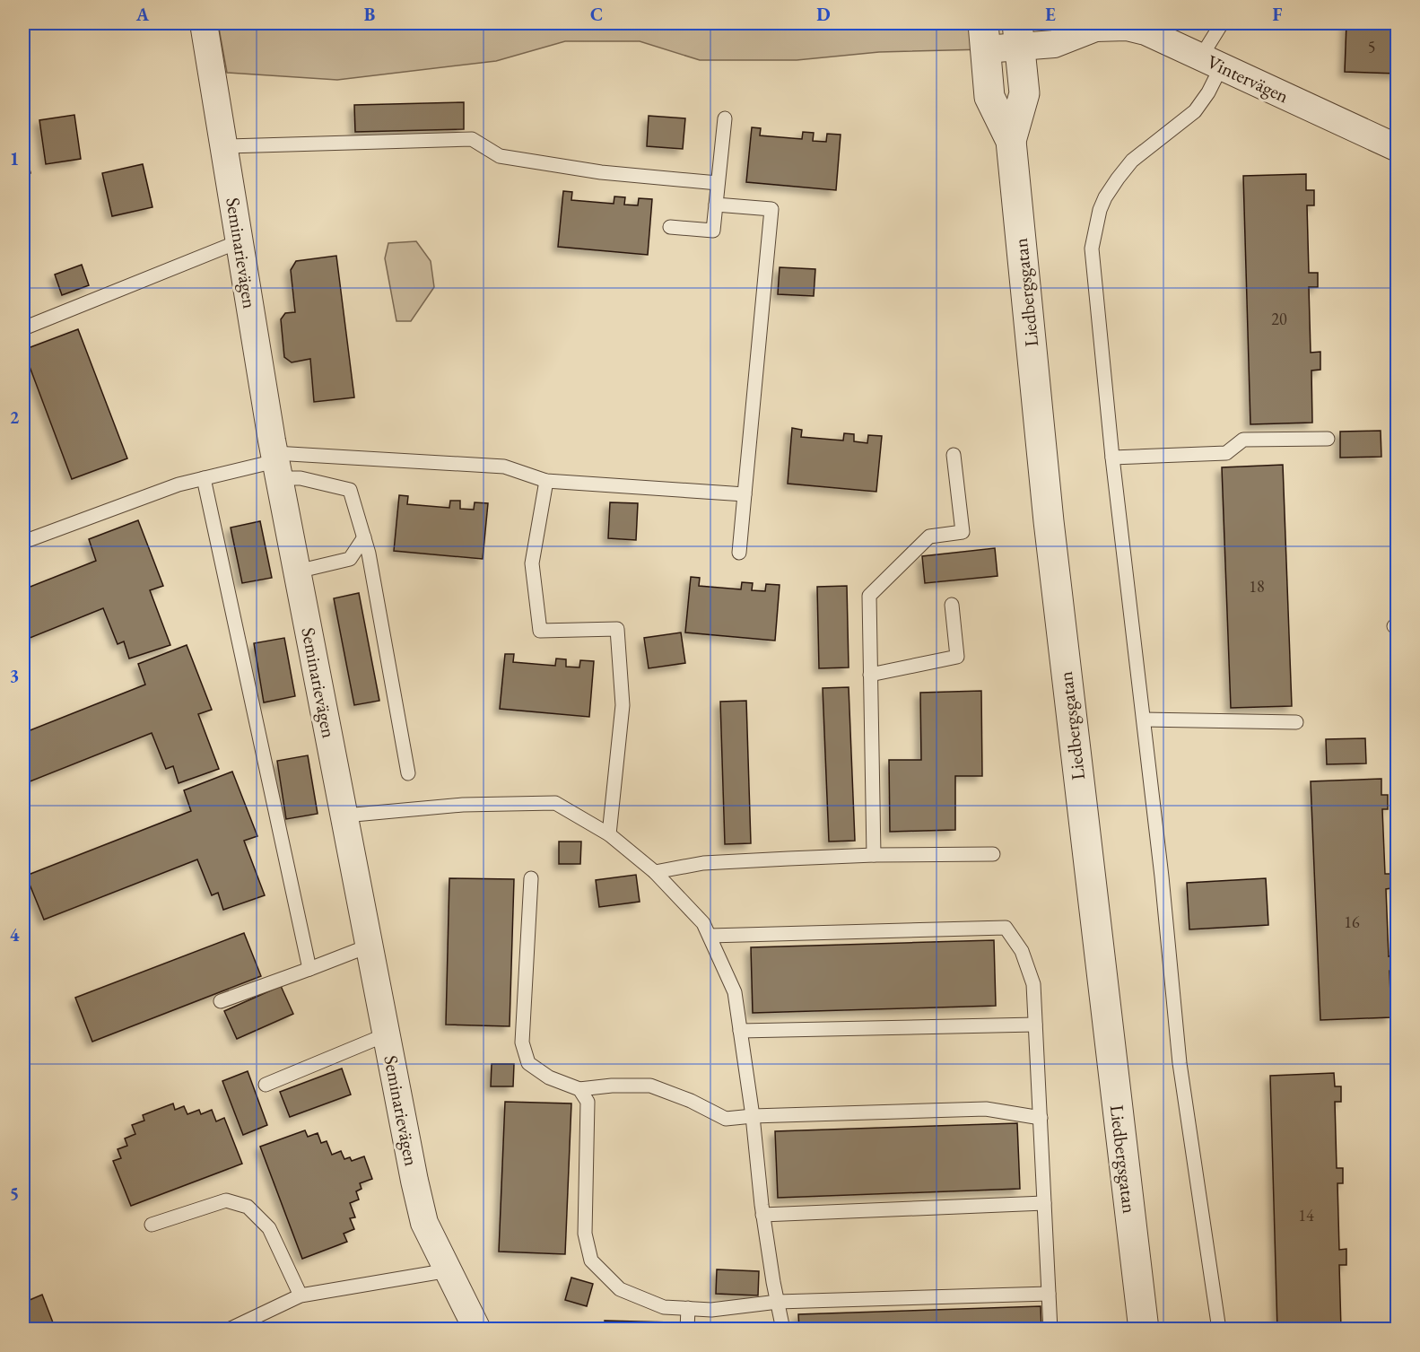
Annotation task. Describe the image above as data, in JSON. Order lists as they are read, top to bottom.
{
  "streets": {
    "street": ["Vintervägen", "Seminarievägen", "Liedbergsgatan"]
  },
  "crossings": [
    ["Vintervägen", "Liedbergsgatan"]
  ],
  "house_numbers": [
    "5",
    "20",
    "18",
    "16",
    "14"
  ],
  "grid": {
    "columns": [
      "A",
      "B",
      "C",
      "D",
      "E",
      "F"
    ],
    "rows": [
      "1",
      "2",
      "3",
      "4",
      "5"
    ]
  }
}
